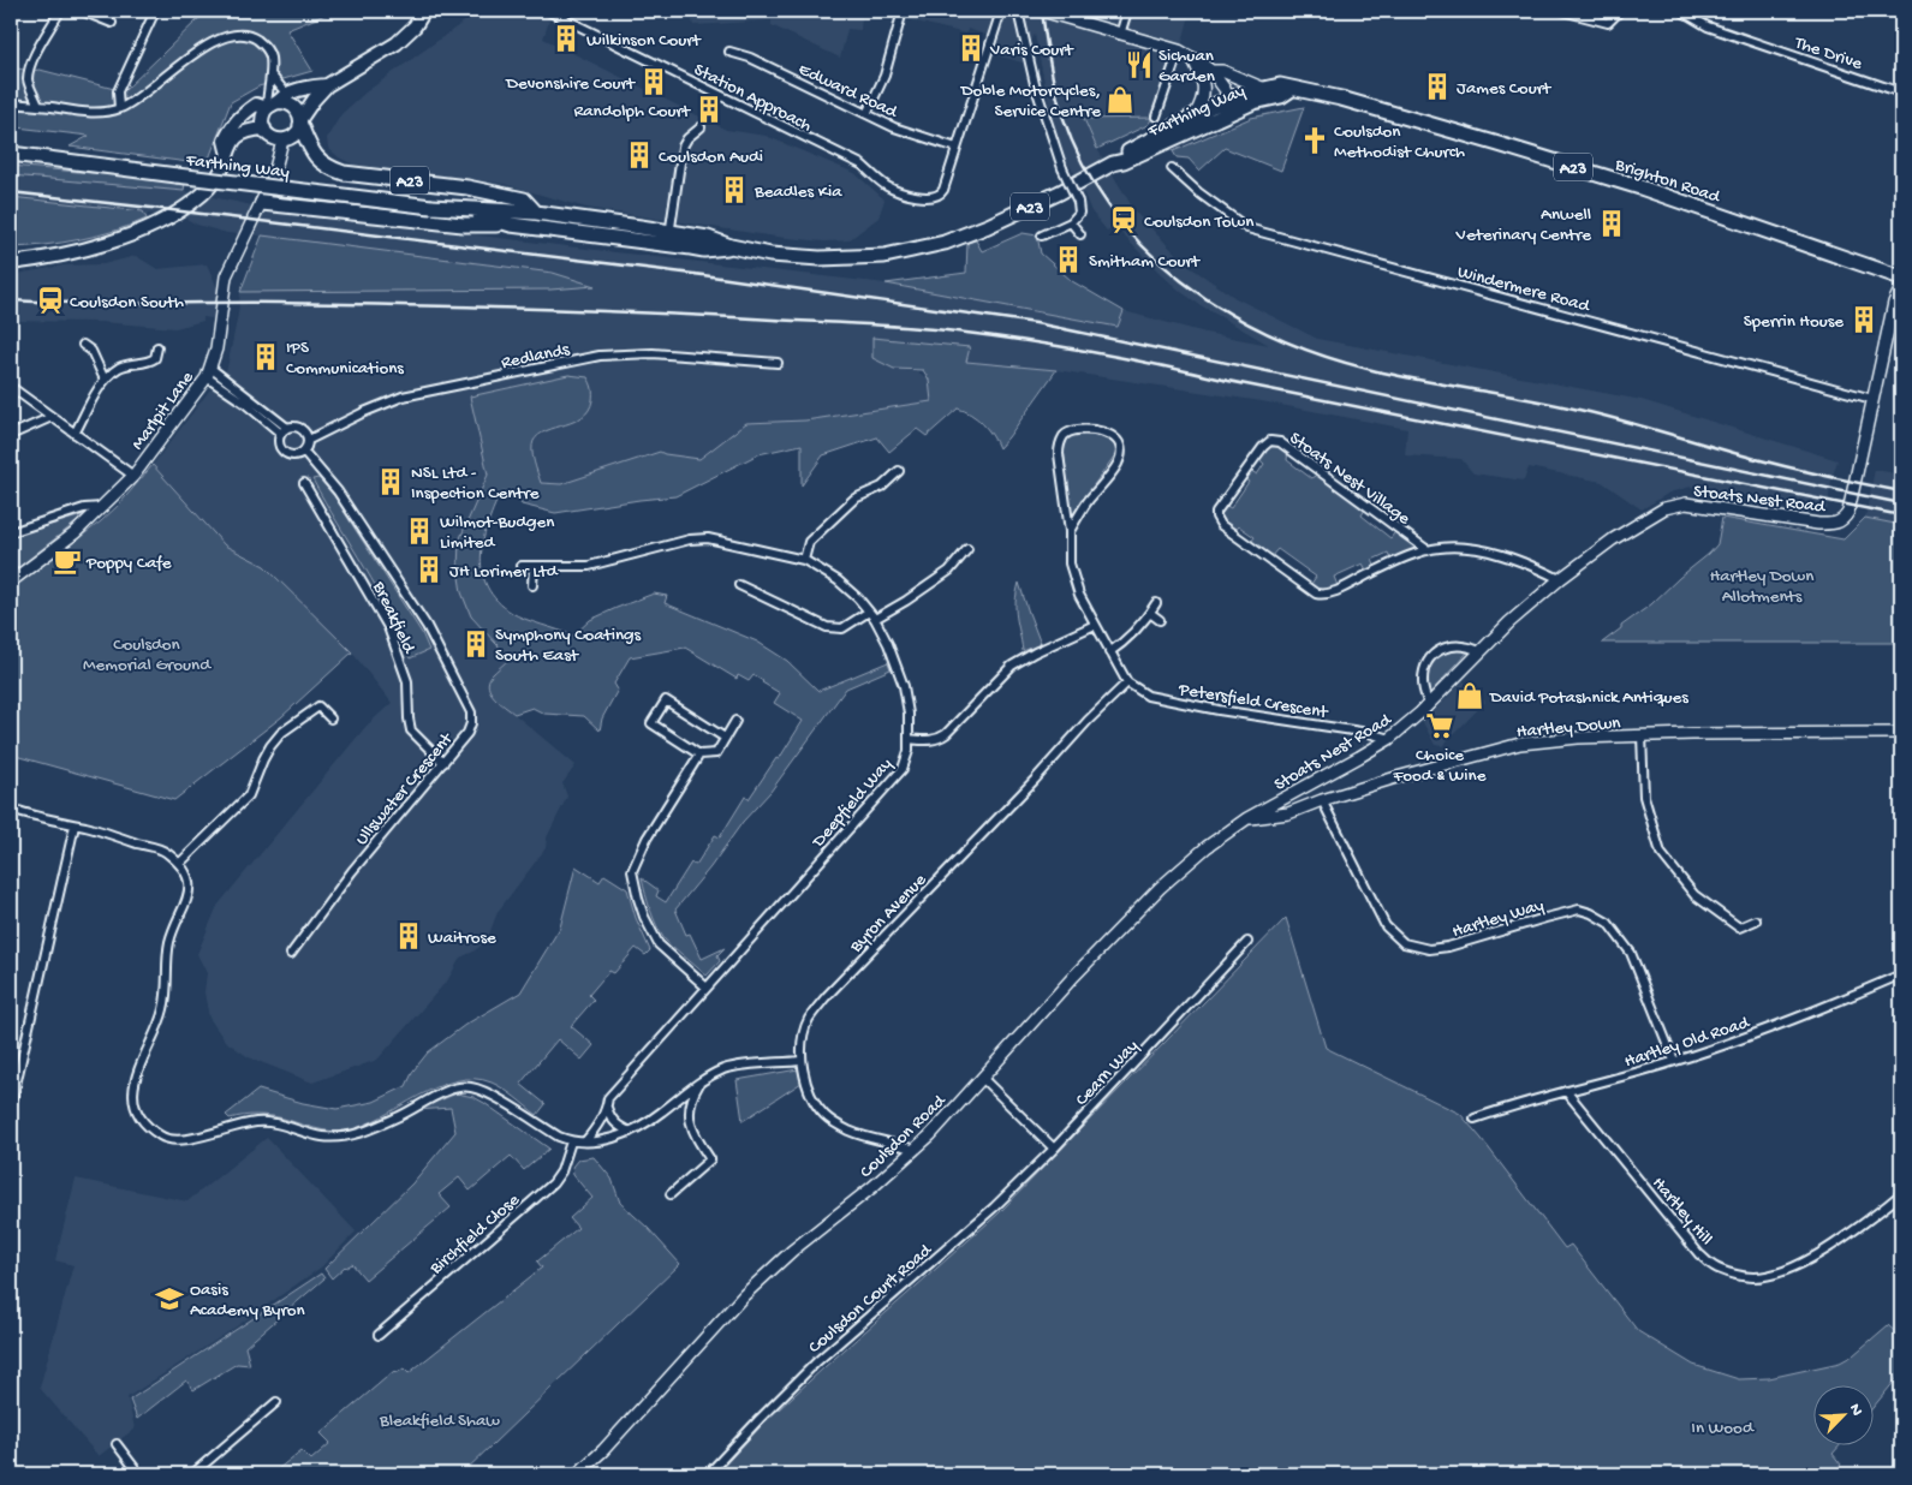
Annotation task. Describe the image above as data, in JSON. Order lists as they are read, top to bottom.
{
  "streets": {
    "highway": ["Farthing Way", "A23", "Brighton Road"],
    "main road": [
      "Marlpit Lane",
      "Stoats Nest Road",
      "Hartley Down",
      "Coulsdon Road"
    ],
    "street": [
      "The Drive",
      "Edward Road",
      "Station Approach",
      "Windermere Road",
      "Redlands",
      "Stoats Nest Village",
      "Breakfield",
      "Petersfield Crescent",
      "Ullswater Crescent",
      "Deepfield Way",
      "Byron Avenue",
      "Hartley Way",
      "Hartley Old Road",
      "Cearn Way",
      "Hartley Hill",
      "Birchfield Close",
      "Coulsdon Court Road"
    ]
  },
  "crossings": [
    ["Edward Road", "Station Approach"],
    ["Farthing Way", "A23"],
    ["Farthing Way", "Brighton Road"],
    ["A23", "Brighton Road"],
    ["A23", "Marlpit Lane"],
    ["Windermere Road", "Stoats Nest Road"],
    ["Redlands", "Ullswater Crescent"],
    ["Stoats Nest Village", "Stoats Nest Road"],
    ["Stoats Nest Road", "Petersfield Crescent"],
    ["Stoats Nest Road", "Hartley Down"],
    ["Stoats Nest Road", "Coulsdon Road"],
    ["Breakfield", "Ullswater Crescent"],
    ["Petersfield Crescent", "Byron Avenue"],
    ["Hartley Down", "Hartley Way"],
    ["Hartley Down", "Coulsdon Road"],
    ["Byron Avenue", "Coulsdon Road"],
    ["Hartley Way", "Hartley Old Road"],
    ["Hartley Old Road", "Hartley Hill"],
    ["Cearn Way", "Coulsdon Court Road"]
  ],
  "parks": [
    "Hartley Down Allotments",
    "Coulsdon Memorial Ground",
    "Bleakfield Shaw",
    "In Wood"
  ],
  "places": {
    "building": [
      "Wilkinson Court",
      "Varis Court",
      "Devonshire Court",
      "James Court",
      "Randolph Court",
      "Coulsdon Audi",
      "Beadles Kia",
      "Anwell Veterinary Centre",
      "Smitham Court",
      "Sperrin House",
      "IPS Communications",
      "NSL Ltd - Inspection Centre",
      "Wilmot-Budgen Limited",
      "JH Lorimer Ltd",
      "Symphony Coatings South East",
      "Waitrose"
    ],
    "restaurant": ["Sichuan Garden"],
    "shop": ["Doble Motorcycles, Service Centre", "David Potashnick Antiques"],
    "church": ["Coulsdon Methodist Church"],
    "station": ["Coulsdon Town", "Coulsdon South"],
    "cafe": ["Poppy Cafe"],
    "supermarket": ["Choice Food & Wine"],
    "school or university": ["Oasis Academy Byron"]
  },
  "north": "top right"
}
